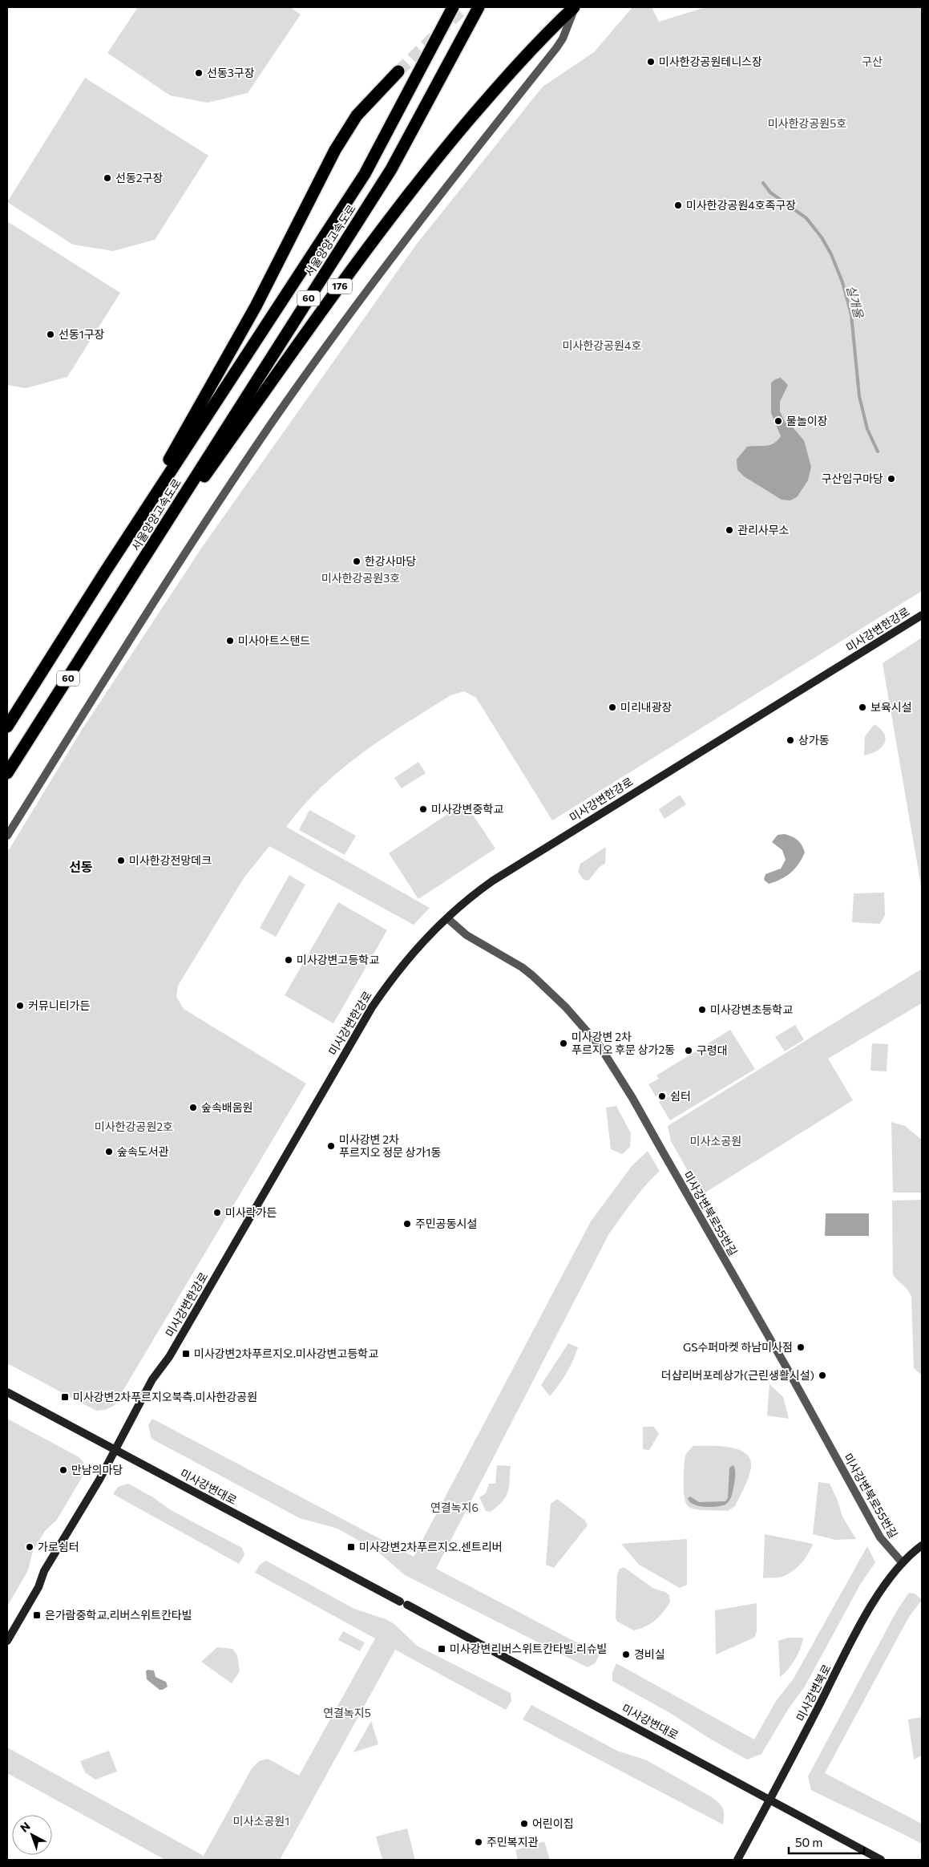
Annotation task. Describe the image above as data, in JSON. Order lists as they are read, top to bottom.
{
  "streets": {
    "highway": ["서울양양고속도로", "176", "60"],
    "street": [
      "미사강변한강로",
      "미사강변북로55번길",
      "미사강변대로",
      "미사강변북로"
    ]
  },
  "crossings": [
    ["서울양양고속도로", "176"],
    ["서울양양고속도로", "60"],
    ["176", "60"],
    ["미사강변한강로", "미사강변북로55번길"],
    ["미사강변한강로", "미사강변대로"],
    ["미사강변북로55번길", "미사강변북로"],
    ["미사강변대로", "미사강변북로"]
  ],
  "districts": ["선동"],
  "water": ["실개울"],
  "parks": [
    "구산",
    "미사한강공원5호",
    "미사한강공원4호",
    "미사한강공원3호",
    "미사한강공원2호",
    "미사소공원",
    "연결녹지6",
    "연결녹지5",
    "미사소공원1"
  ],
  "places": {
    "other": [
      "미사한강공원테니스장",
      "선동3구장",
      "선동2구장",
      "미사한강공원4호족구장",
      "선동1구장",
      "물놀이장",
      "구산입구마당",
      "관리사무소",
      "한강사마당",
      "미사아트스탠드",
      "미리내광장",
      "보육시설",
      "상가동",
      "미사강변중학교",
      "미사한강전망데크",
      "미사강변고등학교",
      "커뮤니티가든",
      "미사강변초등학교",
      "미사강변 2차 푸르지오 후문 상가2동",
      "구령대",
      "쉼터",
      "숲속배움원",
      "미사강변 2차 푸르지오 정문 상가1동",
      "숲속도서관",
      "미사락가든",
      "주민공동시설",
      "GS수퍼마켓 하남미사점",
      "더샵리버포레상가(근린생활시설)",
      "만남의마당",
      "가로쉼터",
      "경비실",
      "어린이집",
      "주민복지관"
    ],
    "transit": [
      "미사강변2차푸르지오.미사강변고등학교",
      "미사강변2차푸르지오북측.미사한강공원",
      "미사강변2차푸르지오.센트리버",
      "은가람중학교.리버스위트칸타빌",
      "미사강변리버스위트칸타빌.리슈빌"
    ]
  },
  "scale_bar": "50 m",
  "north": "top left"
}
